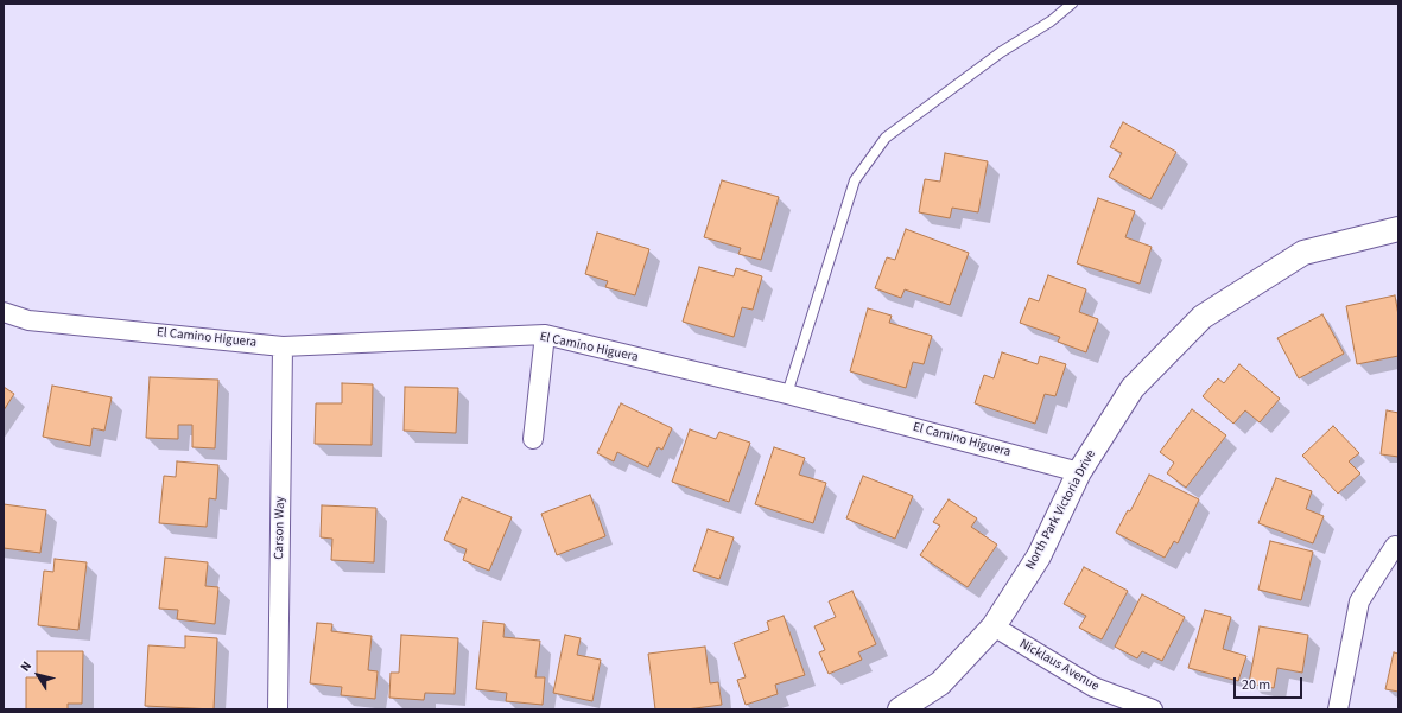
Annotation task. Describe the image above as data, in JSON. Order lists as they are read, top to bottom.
{
  "streets": {
    "street": [
      "El Camino Higuera",
      "North Park Victoria Drive",
      "Carson Way",
      "Nicklaus Avenue"
    ]
  },
  "crossings": [
    ["El Camino Higuera", "North Park Victoria Drive"],
    ["El Camino Higuera", "Carson Way"],
    ["North Park Victoria Drive", "Nicklaus Avenue"]
  ],
  "scale_bar": "20 m",
  "north": "top left"
}
